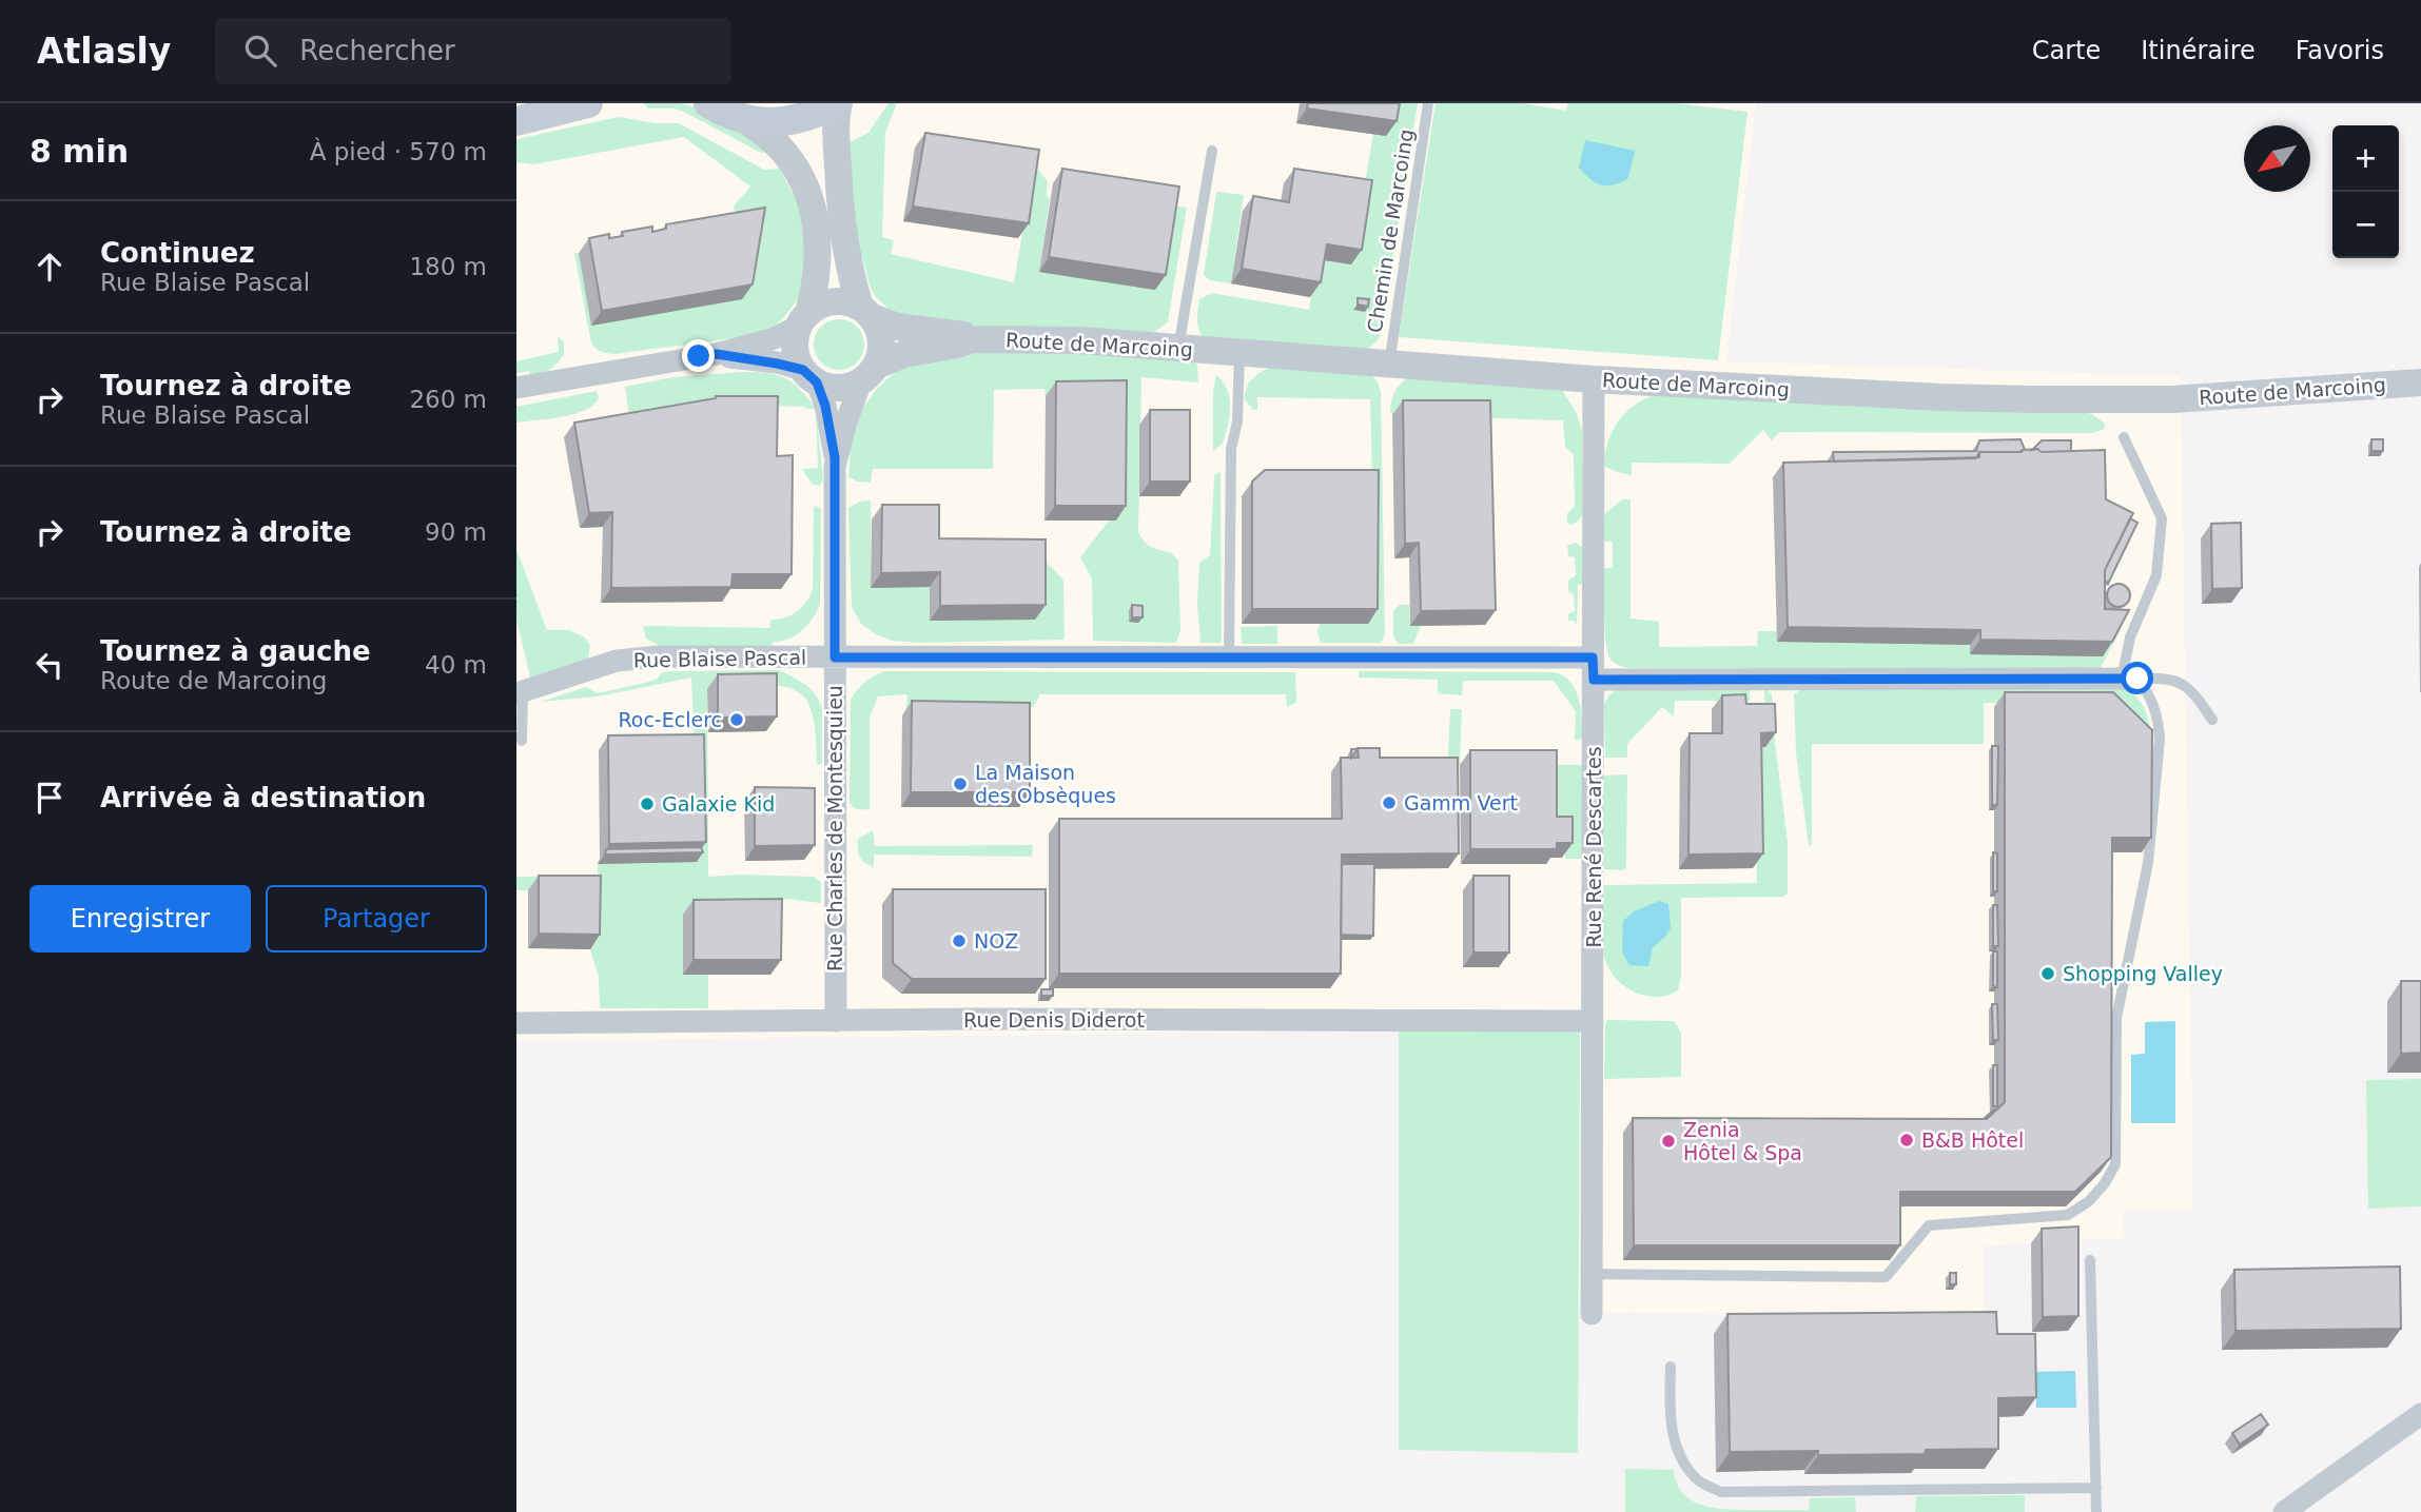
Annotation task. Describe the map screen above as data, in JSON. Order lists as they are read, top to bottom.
{
  "streets": {
    "street": [
      "Route de Marcoing",
      "Rue Blaise Pascal",
      "Rue Charles de Montesquieu",
      "Rue René Descartes",
      "Rue Denis Diderot"
    ],
    "lane": ["Chemin de Marcoing"]
  },
  "crossings": [
    ["Chemin de Marcoing", "Route de Marcoing"],
    ["Route de Marcoing", "Rue Charles de Montesquieu"],
    ["Route de Marcoing", "Rue René Descartes"],
    ["Rue Blaise Pascal", "Rue Charles de Montesquieu"],
    ["Rue Blaise Pascal", "Rue René Descartes"],
    ["Rue Charles de Montesquieu", "Rue Denis Diderot"],
    ["Rue René Descartes", "Rue Denis Diderot"]
  ],
  "places": [
    "Roc-Eclerc",
    "La Maison des Obsèques",
    "Gamm Vert",
    "Galaxie Kid",
    "NOZ",
    "Shopping Valley",
    "B&B Hôtel",
    "Zenia Hôtel & Spa"
  ],
  "north": "bottom left",
  "page": {
    "header": "Atlasly",
    "search": "Rechercher",
    "nav": ["Carte", "Itinéraire", "Favoris"],
    "heading": ["8 min", "À pied · 570 m"],
    "map_buttons": ["+", "−"],
    "list": [
      ["Continuez", "Rue Blaise Pascal", "180 m"],
      ["Tournez à droite", "Rue Blaise Pascal", "260 m"],
      ["Tournez à droite", "90 m"],
      ["Tournez à gauche", "Route de Marcoing", "40 m"],
      "Arrivée à destination"
    ],
    "buttons": ["Enregistrer", "Partager"]
  }
}
